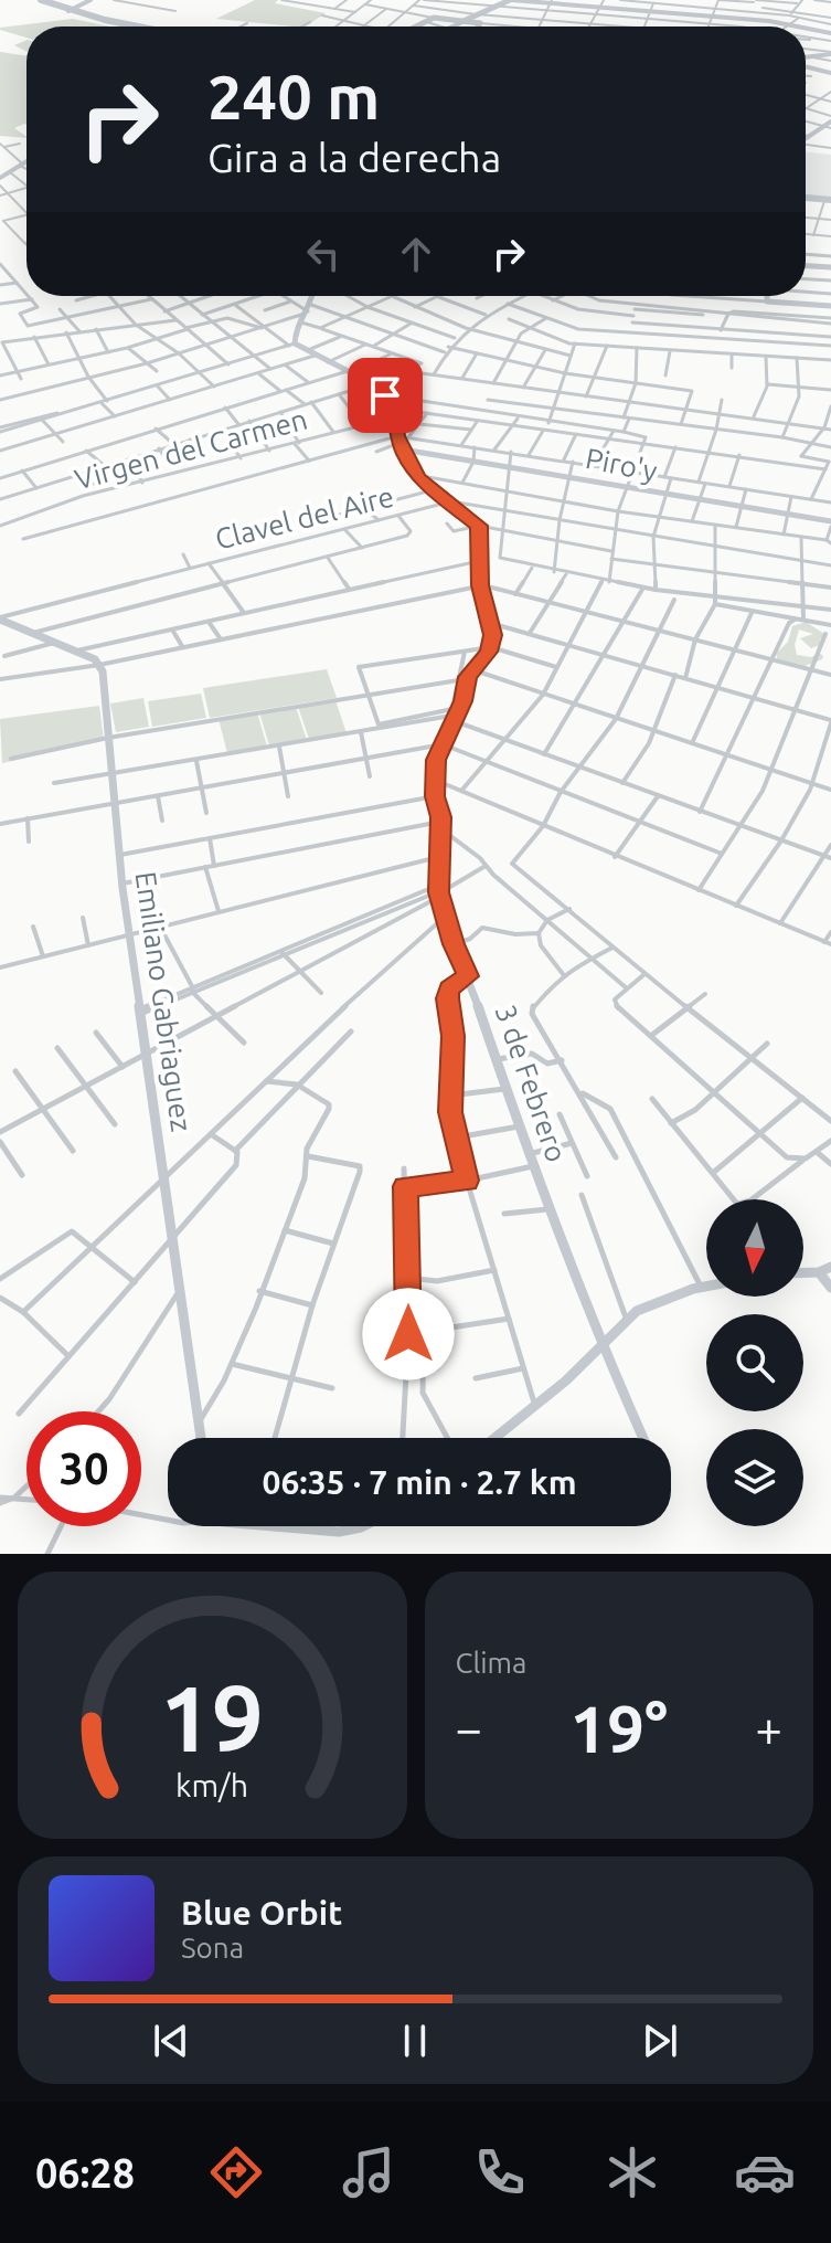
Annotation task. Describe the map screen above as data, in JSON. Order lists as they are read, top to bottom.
{
  "streets": {
    "main road": ["Piro'y", "Emiliano Gabriaguez", "3 de Febrero"],
    "street": ["Virgen del Carmen", "Clavel del Aire"]
  },
  "north": "bottom",
  "page": {
    "turn": ["240 m", "Gira a la derecha"],
    "limit": "30",
    "trip": "06:35 · 7 min · 2.7 km",
    "tile": "Clima",
    "heat": ["−", "19°", "+"],
    "song": ["Blue Orbit", "Sona"],
    "tabs": "06:28",
    "gauge": ["19", "km/h"]
  }
}
